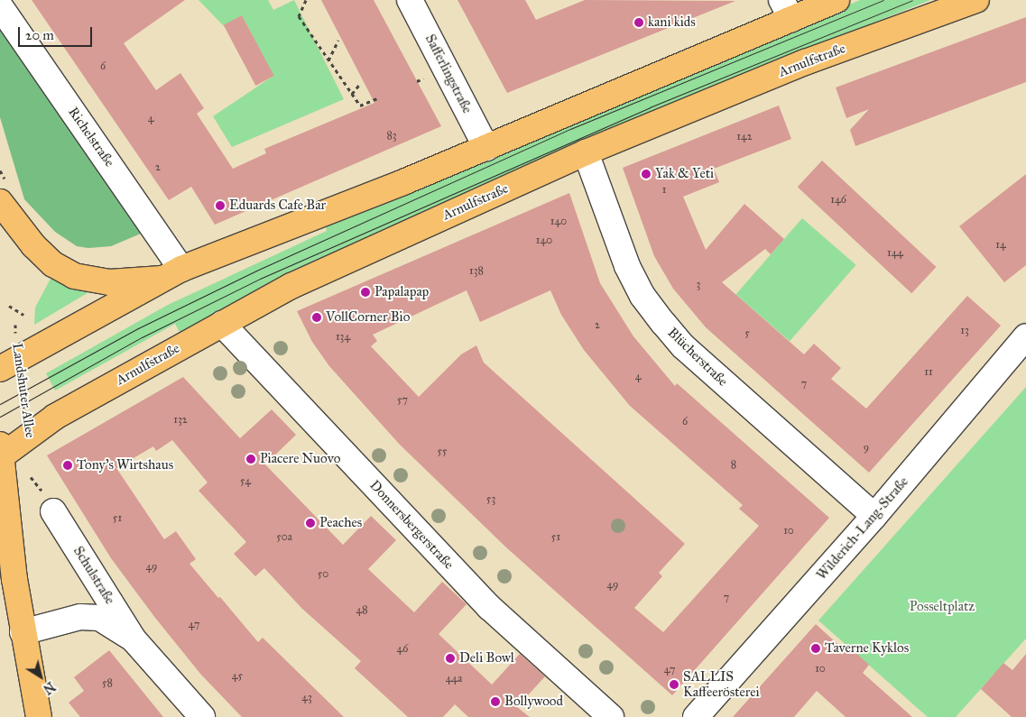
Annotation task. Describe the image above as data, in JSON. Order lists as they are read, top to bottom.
{
  "streets": {
    "main road": ["Arnulfstraße"],
    "street": [
      "Safferlingstraße",
      "Richelstraße",
      "Blücherstraße",
      "Donnersbergerstraße",
      "Wilderich-Lang-Straße",
      "Schulstraße"
    ],
    "path": ["Landshuter Allee"]
  },
  "crossings": [
    ["Arnulfstraße", "Blücherstraße"],
    ["Arnulfstraße", "Landshuter Allee"],
    ["Arnulfstraße", "Donnersbergerstraße"],
    ["Blücherstraße", "Wilderich-Lang-Straße"]
  ],
  "parks": ["Posseltplatz"],
  "places": [
    "kani kids",
    "Yak & Yeti",
    "Eduards Cafe Bar",
    "Papalapap",
    "VollCorner Bio",
    "Piacere Nuovo",
    "Tony's Wirtshaus",
    "Peaches",
    "Taverne Kyklos",
    "Deli Bowl",
    "SALLIS Kaffeerösterei",
    "Bollywood"
  ],
  "house_numbers": [
    "6",
    "4",
    "83",
    "142",
    "2",
    "1",
    "146",
    "140",
    "140",
    "14",
    "144",
    "138",
    "3",
    "2",
    "13",
    "5",
    "134",
    "11",
    "4",
    "7",
    "57",
    "132",
    "6",
    "9",
    "55",
    "8",
    "54",
    "53",
    "51",
    "10",
    "50a",
    "51",
    "49",
    "50",
    "49",
    "7",
    "48",
    "47",
    "46",
    "10",
    "47",
    "45",
    "44a",
    "58",
    "43"
  ],
  "scale_bar": "20 m",
  "north": "bottom right"
}
